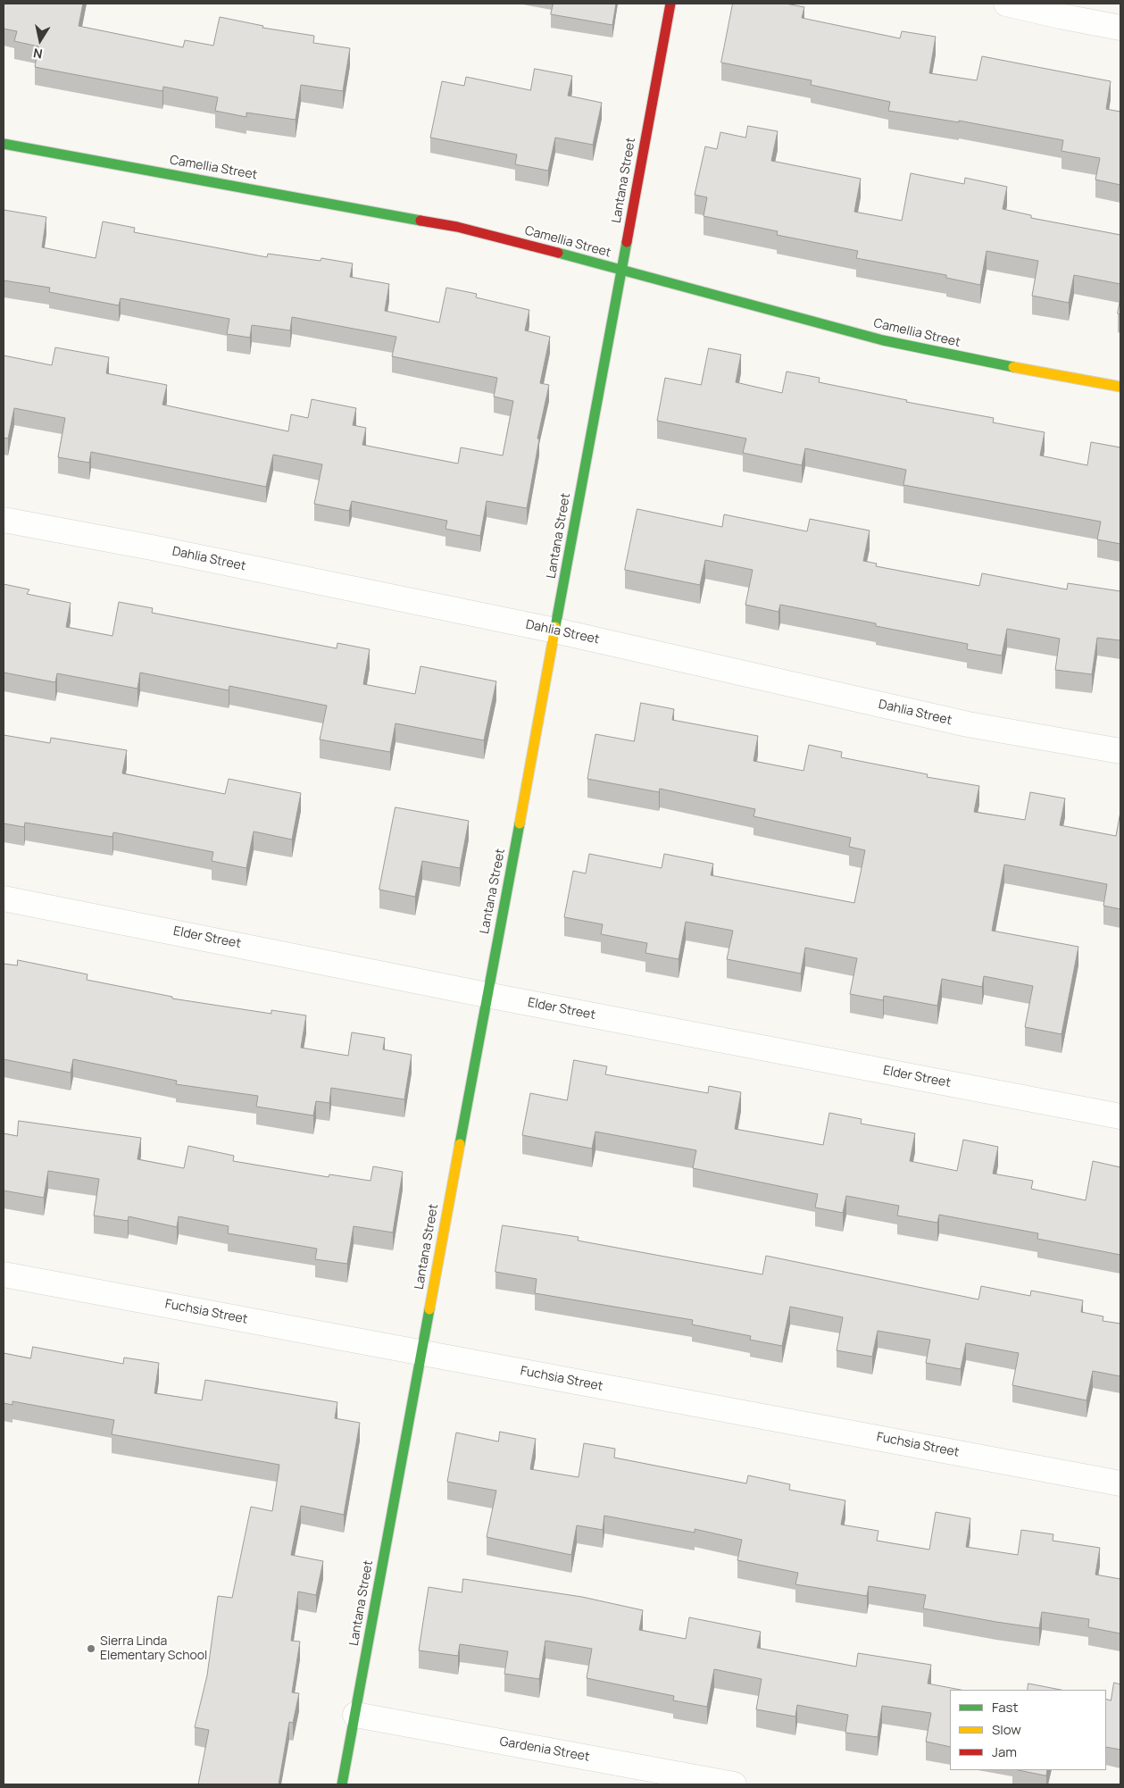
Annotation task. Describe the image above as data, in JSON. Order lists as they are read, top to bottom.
{
  "streets": {
    "street": [
      "Camellia Street",
      "Lantana Street",
      "Dahlia Street",
      "Elder Street",
      "Fuchsia Street",
      "Gardenia Street"
    ]
  },
  "crossings": [
    ["Camellia Street", "Lantana Street"],
    ["Lantana Street", "Dahlia Street"],
    ["Lantana Street", "Elder Street"],
    ["Lantana Street", "Fuchsia Street"],
    ["Lantana Street", "Gardenia Street"]
  ],
  "places": ["Sierra Linda Elementary School"],
  "legend": ["Fast", "Slow", "Jam"],
  "north": "bottom"
}
